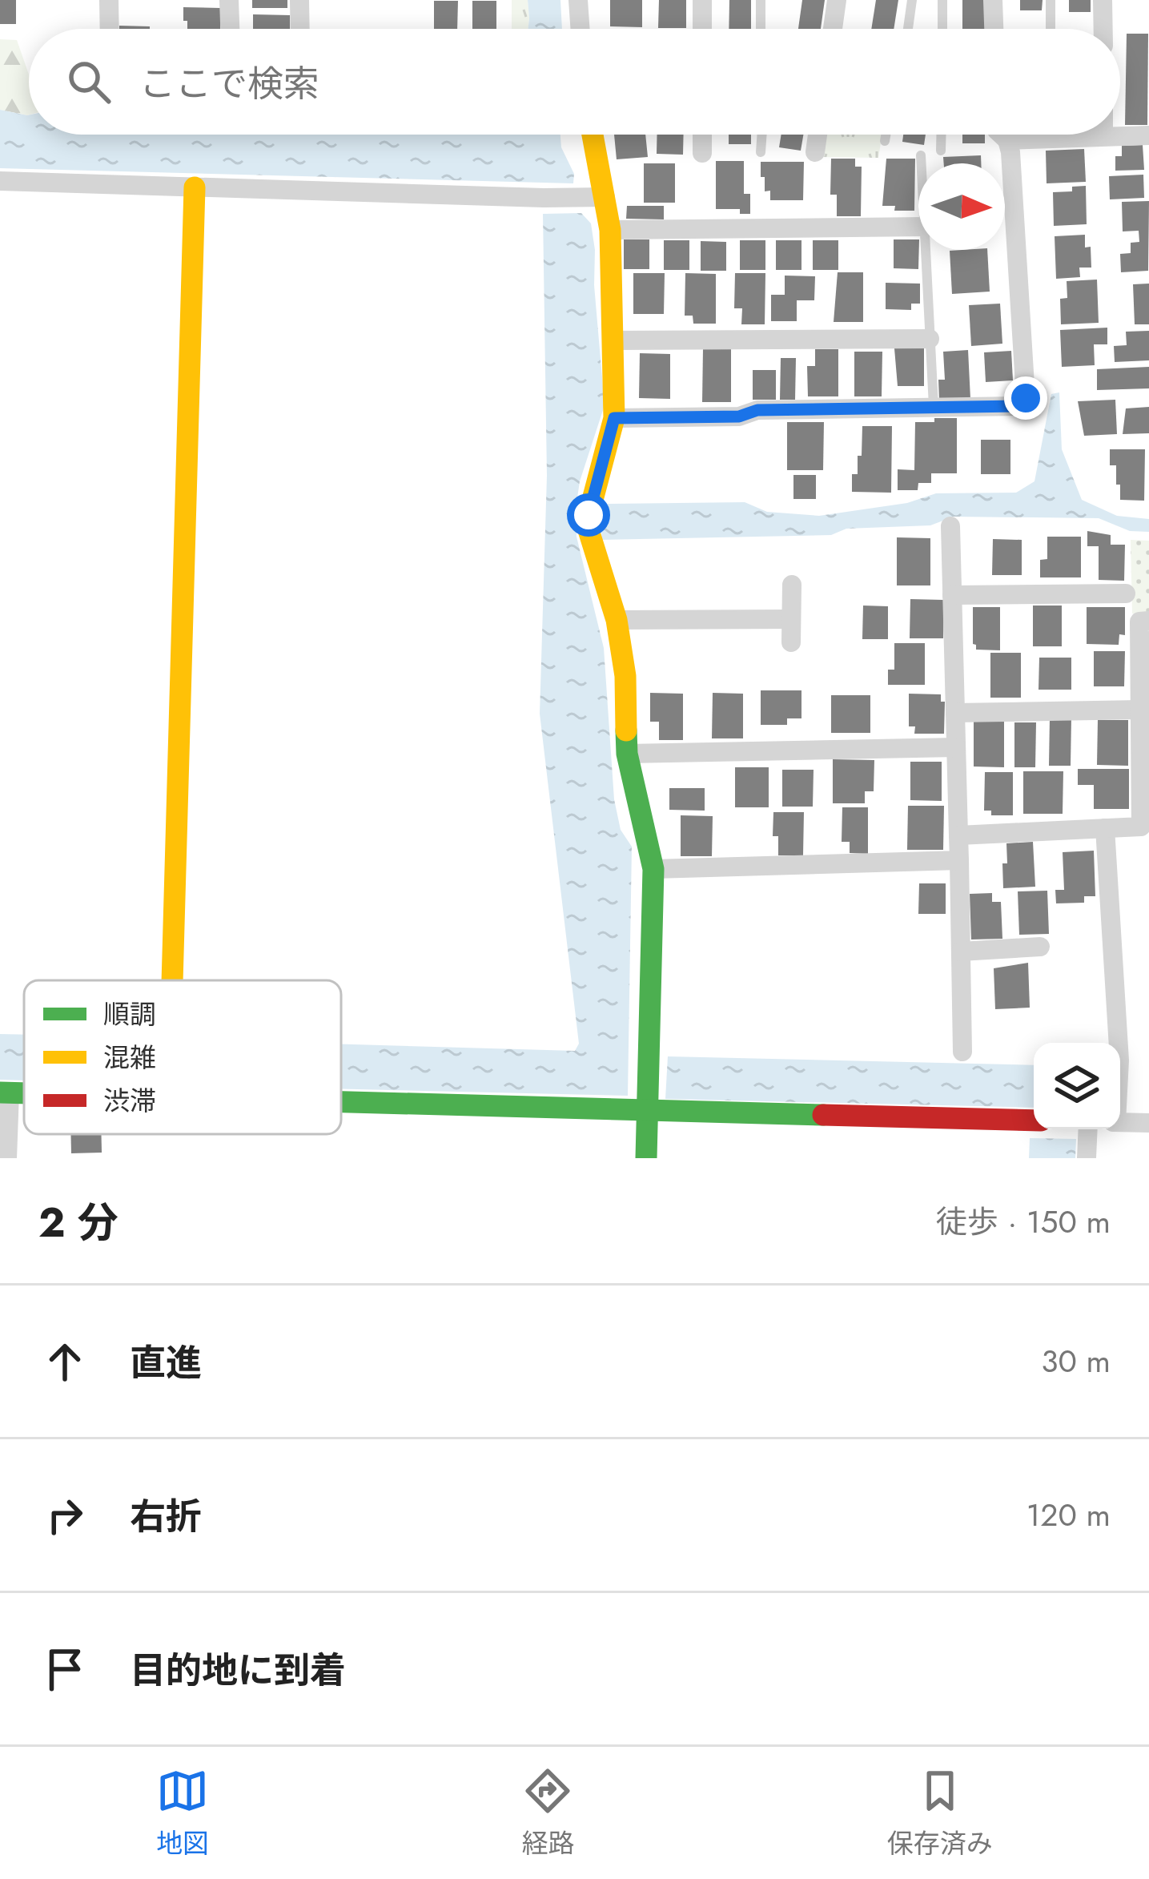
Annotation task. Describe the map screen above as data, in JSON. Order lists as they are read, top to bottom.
{
  "legend": ["順調", "混雑", "渋滞"],
  "north": "right",
  "page": {
    "search": "ここで検索",
    "heading": ["2 分", "徒歩 · 150 m"],
    "list": [
      ["直進", "30 m"],
      ["右折", "120 m"],
      "目的地に到着"
    ],
    "nav": ["地図", "経路", "保存済み"]
  }
}
